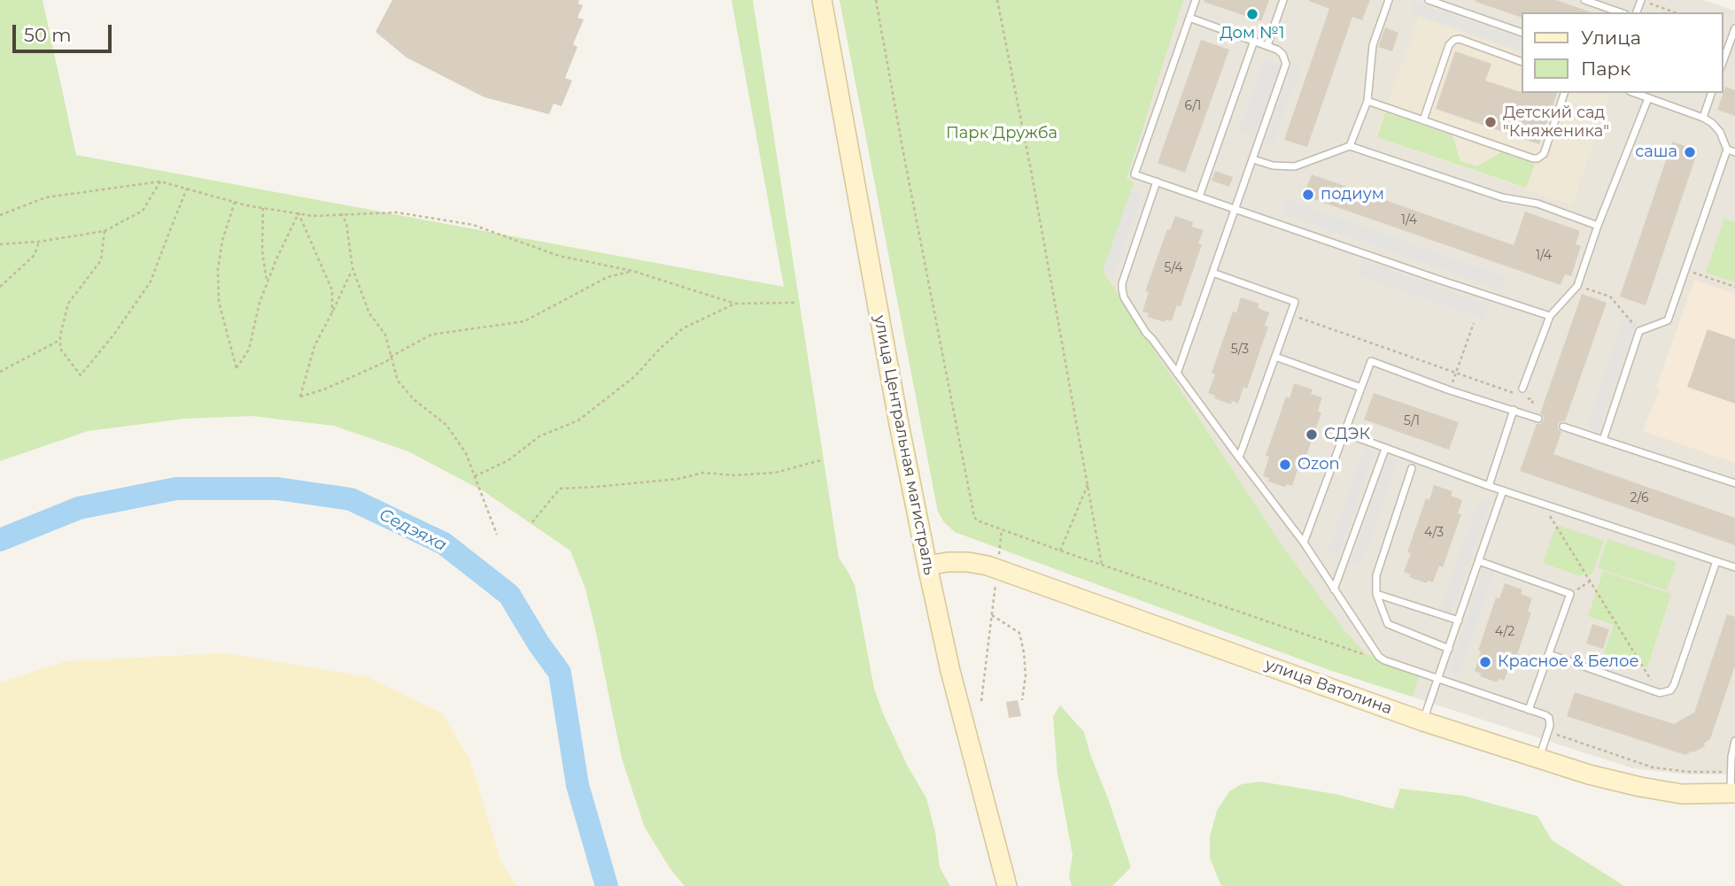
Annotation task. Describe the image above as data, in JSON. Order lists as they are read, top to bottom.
{
  "streets": {
    "main road": ["улица Центральная магистраль", "улица Ватолина"]
  },
  "crossings": [
    ["улица Центральная магистраль", "улица Ватолина"]
  ],
  "water": ["Седэяха"],
  "parks": ["Парк Дружба"],
  "places": [
    "Дом №1",
    "Детский сад \"Княженика\"",
    "саша",
    "подиум",
    "СДЭК",
    "Ozon",
    "Красное & Белое"
  ],
  "house_numbers": [
    "6/1",
    "1/4",
    "1/4",
    "5/4",
    "5/3",
    "5/1",
    "2/6",
    "4/3",
    "4/2"
  ],
  "legend": ["Улица", "Парк"],
  "scale_bar": "50 m"
}
